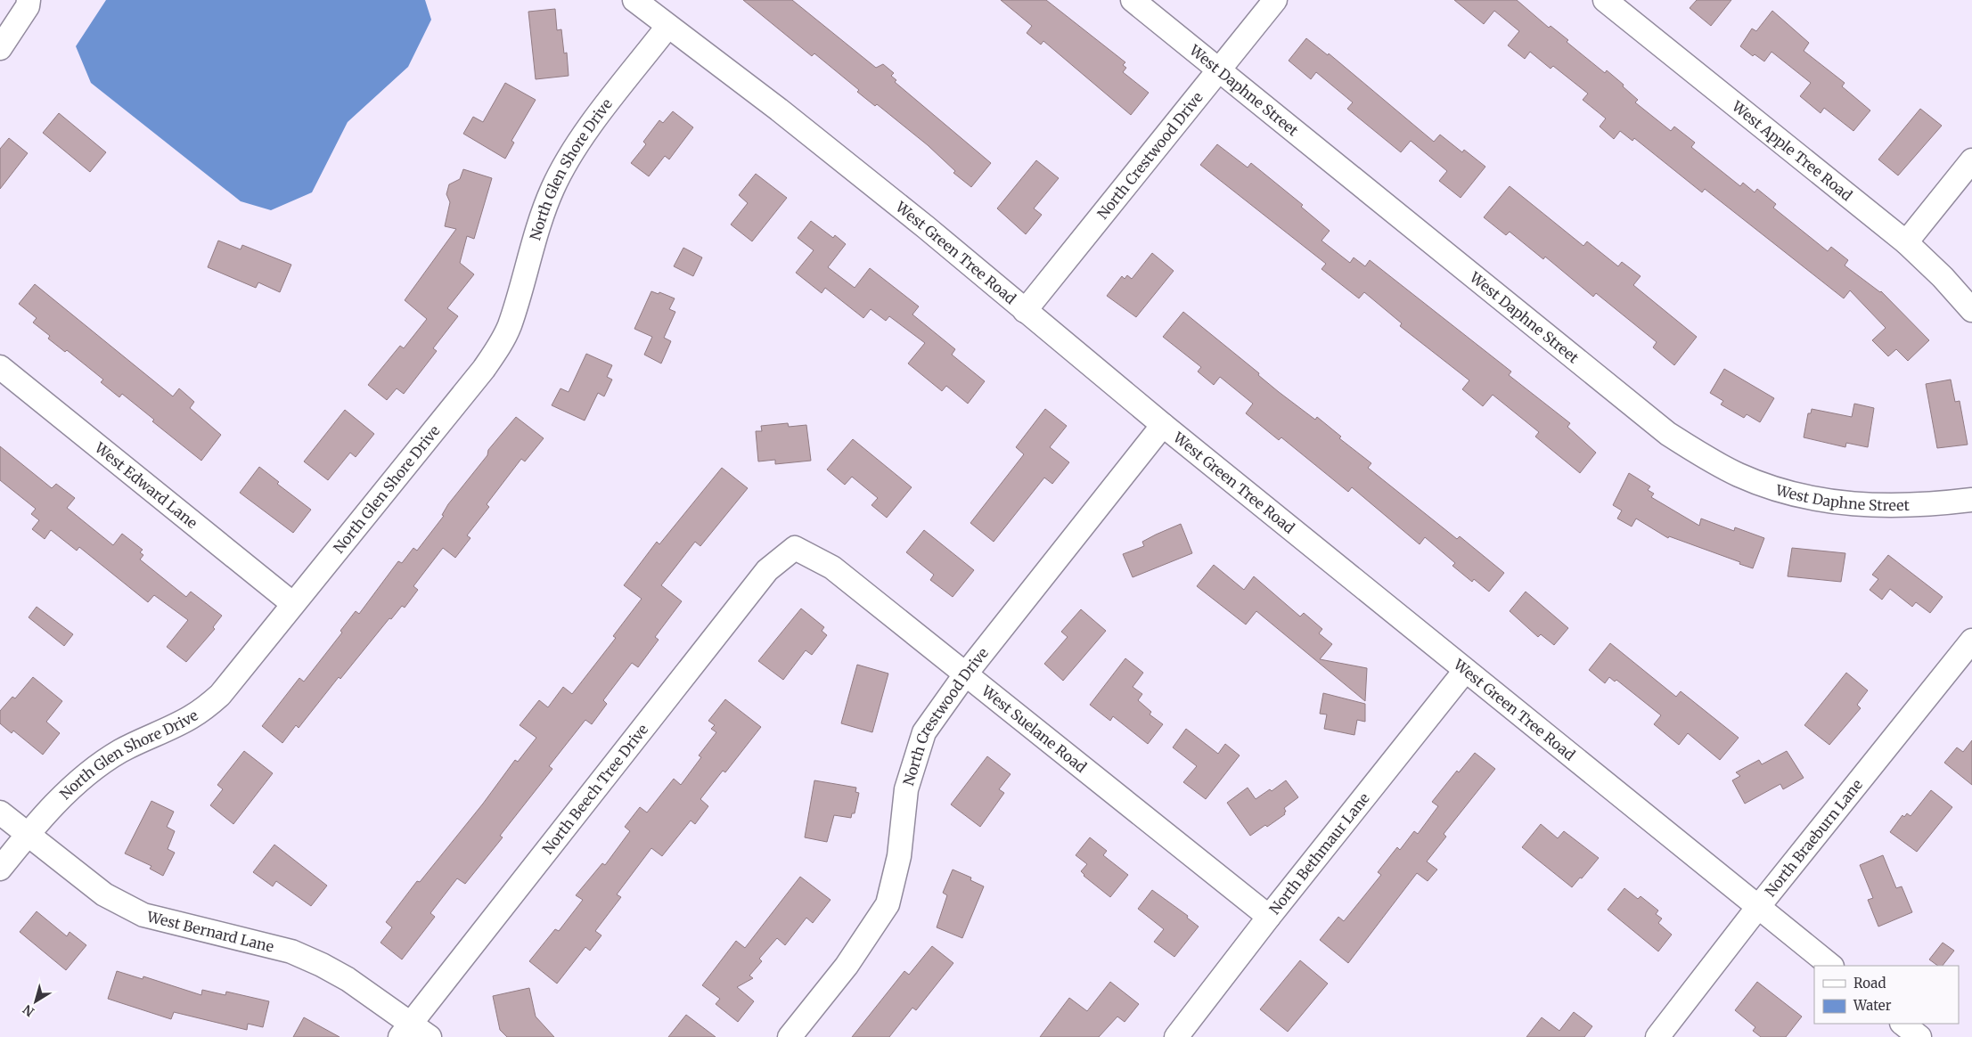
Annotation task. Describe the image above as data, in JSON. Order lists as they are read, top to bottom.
{
  "streets": {
    "street": [
      "West Daphne Street",
      "West Apple Tree Road",
      "North Crestwood Drive",
      "North Glen Shore Drive",
      "West Green Tree Road",
      "West Edward Lane",
      "West Suelane Road",
      "North Beech Tree Drive",
      "North Braeburn Lane",
      "North Bethmaur Lane",
      "West Bernard Lane"
    ]
  },
  "crossings": [
    ["West Daphne Street", "North Crestwood Drive"],
    ["North Crestwood Drive", "West Green Tree Road"],
    ["North Crestwood Drive", "West Suelane Road"],
    ["North Glen Shore Drive", "West Green Tree Road"],
    ["North Glen Shore Drive", "West Edward Lane"],
    ["North Glen Shore Drive", "West Bernard Lane"],
    ["West Green Tree Road", "North Braeburn Lane"],
    ["West Green Tree Road", "North Bethmaur Lane"],
    ["West Suelane Road", "North Beech Tree Drive"],
    ["West Suelane Road", "North Bethmaur Lane"],
    ["North Beech Tree Drive", "West Bernard Lane"]
  ],
  "legend": ["Road", "Water"],
  "north": "bottom left"
}
